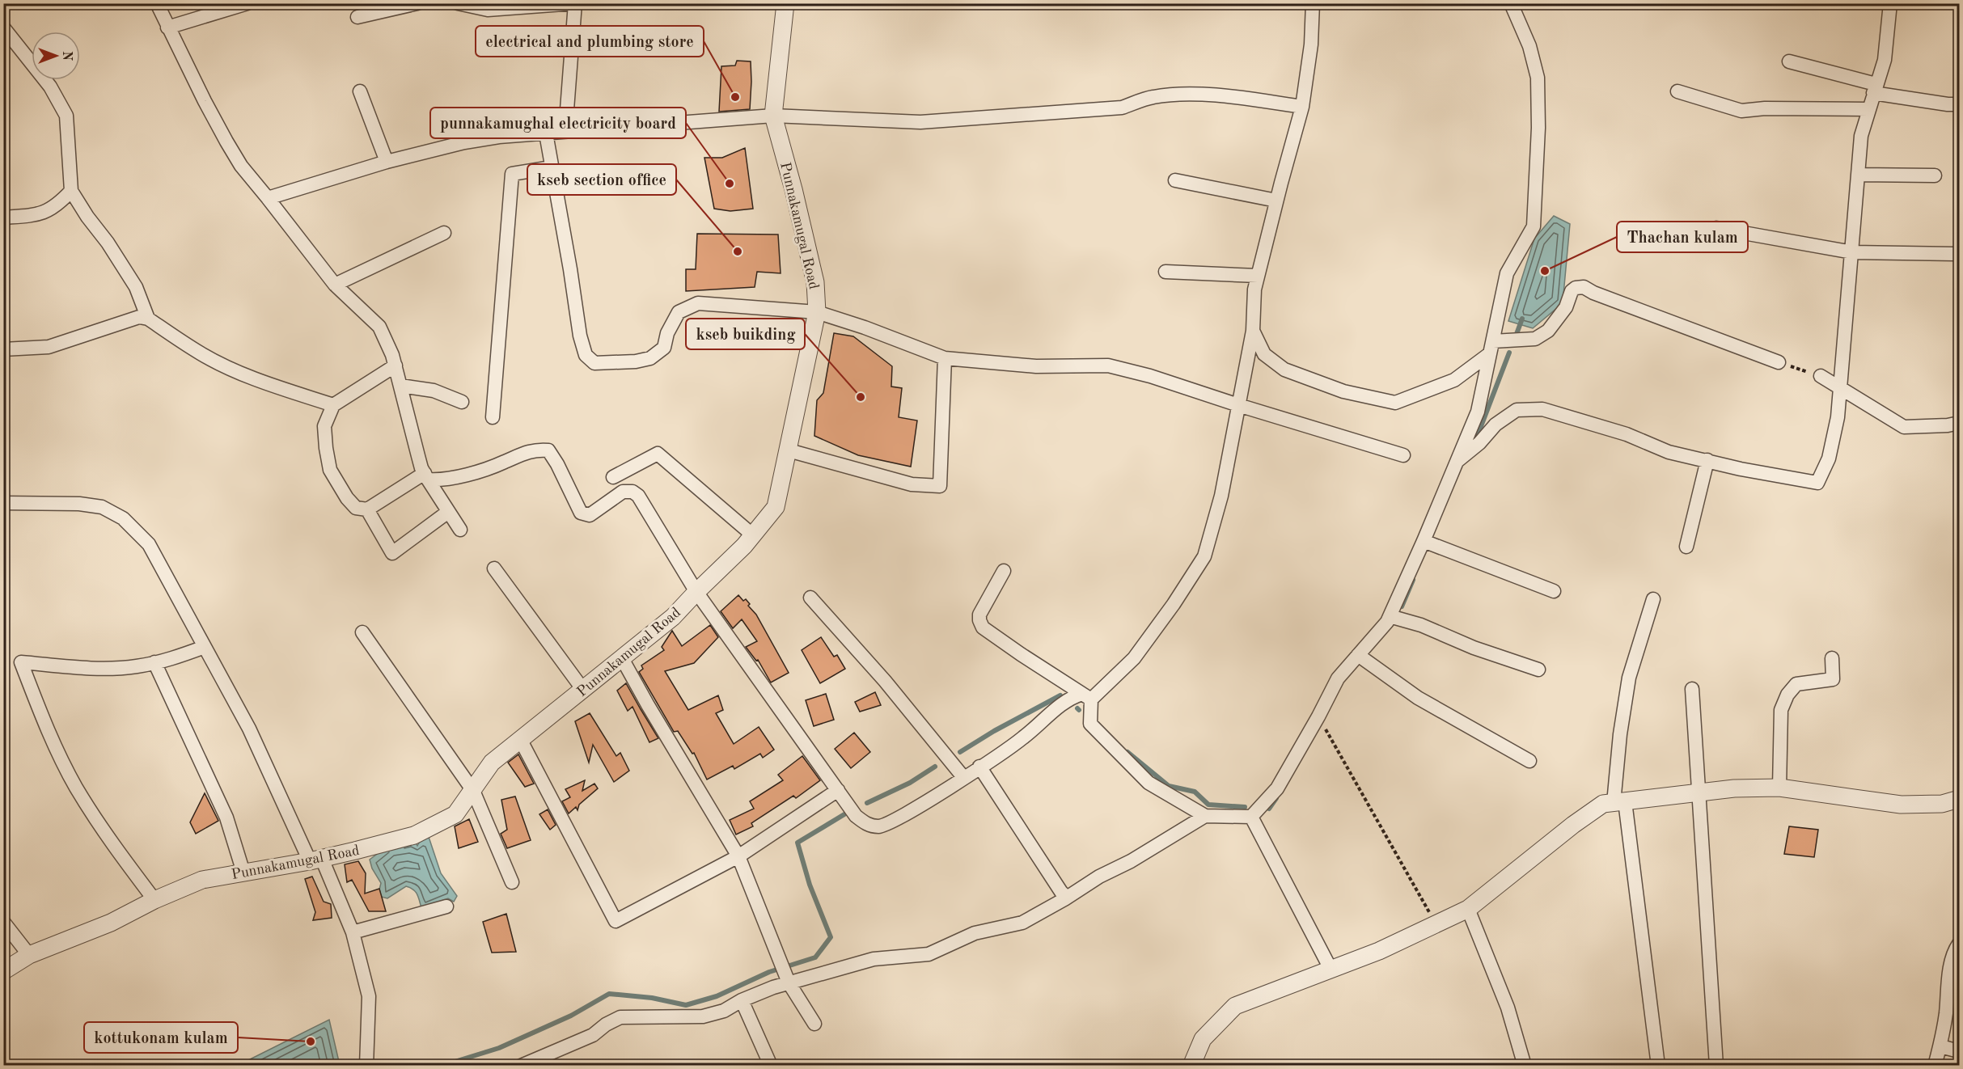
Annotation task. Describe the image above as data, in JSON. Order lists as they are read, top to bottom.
{
  "streets": {
    "street": ["Punnakamugal Road"]
  },
  "places": [
    "electrical and plumbing store",
    "punnakamughal electricity board",
    "kseb section office",
    "Thachan kulam",
    "kseb buikding",
    "kottukonam kulam"
  ],
  "north": "right"
}
